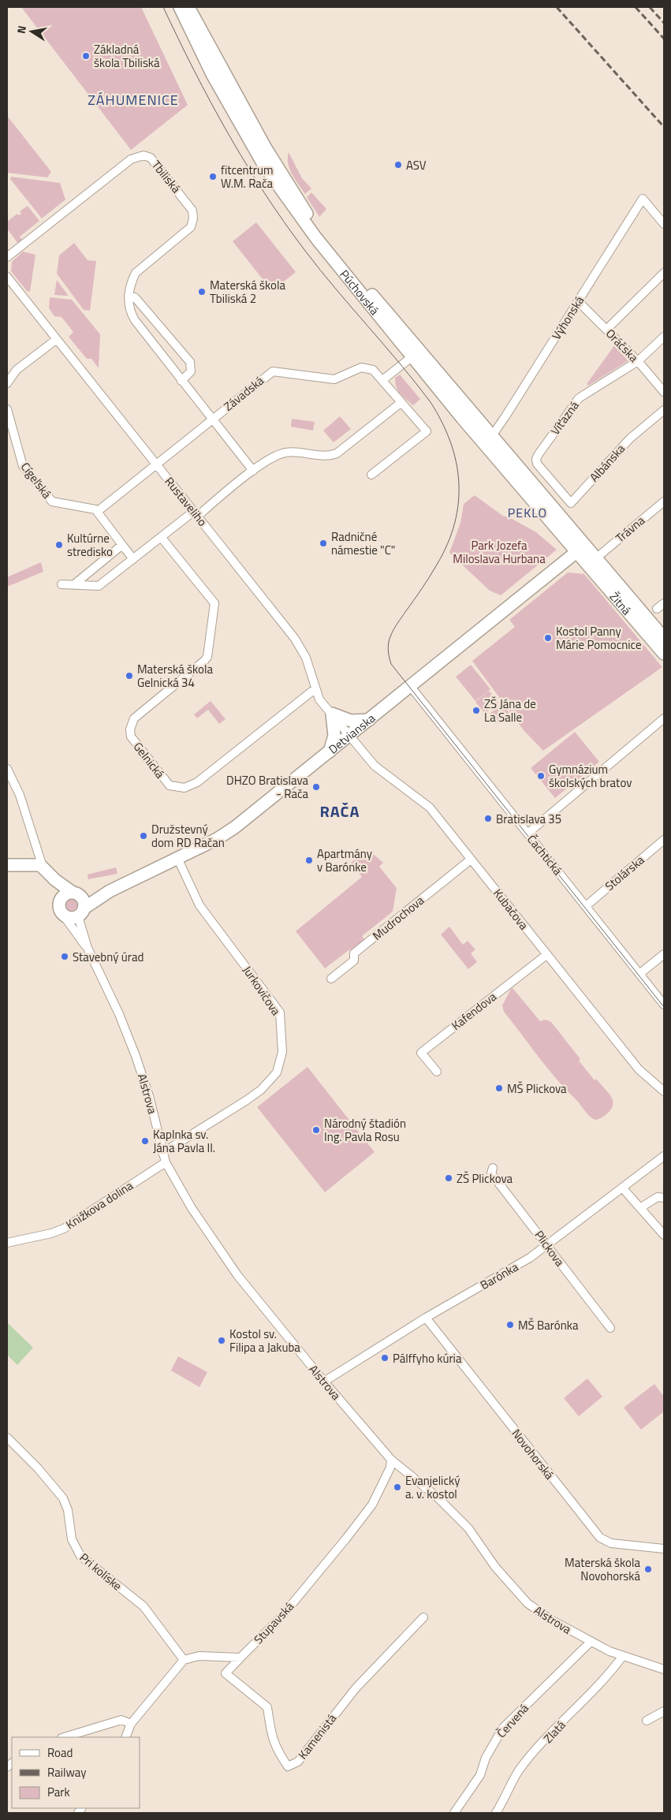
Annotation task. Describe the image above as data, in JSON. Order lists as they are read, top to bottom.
{
  "streets": {
    "main road": ["Púchovská", "Žitná", "Detvianska"],
    "street": [
      "Tbiliská",
      "Výhonská",
      "Oráčska",
      "Závadská",
      "Víťazná",
      "Albánska",
      "Cígeľská",
      "Rustaveliho",
      "Trávna",
      "Gelnická",
      "Čachtická",
      "Stolárska",
      "Kubačova",
      "Mudrochova",
      "Jurkovičova",
      "Kafendova",
      "Alstrova",
      "Knižkova dolina",
      "Plickova",
      "Barónka",
      "Novohorská",
      "Pri kolíske",
      "Stupavská",
      "Červená",
      "Zlatá",
      "Kamenistá"
    ]
  },
  "crossings": [
    ["Tbiliská", "Závadská"],
    ["Púchovská", "Výhonská"],
    ["Púchovská", "Trávna"],
    ["Púchovská", "Žitná"],
    ["Púchovská", "Detvianska"],
    ["Výhonská", "Oráčska"],
    ["Oráčska", "Víťazná"],
    ["Závadská", "Rustaveliho"],
    ["Víťazná", "Albánska"],
    ["Rustaveliho", "Detvianska"],
    ["Rustaveliho", "Gelnická"],
    ["Rustaveliho", "Kubačova"],
    ["Trávna", "Žitná"],
    ["Žitná", "Detvianska"],
    ["Detvianska", "Čachtická"],
    ["Detvianska", "Kubačova"],
    ["Detvianska", "Jurkovičova"],
    ["Detvianska", "Alstrova"],
    ["Čachtická", "Stolárska"],
    ["Kubačova", "Mudrochova"],
    ["Kubačova", "Kafendova"],
    ["Jurkovičova", "Alstrova"],
    ["Alstrova", "Knižkova dolina"],
    ["Alstrova", "Barónka"],
    ["Alstrova", "Stupavská"],
    ["Alstrova", "Červená"],
    ["Alstrova", "Zlatá"],
    ["Plickova", "Barónka"],
    ["Barónka", "Novohorská"],
    ["Stupavská", "Kamenistá"]
  ],
  "districts": ["ZÁHUMENICE", "PEKLO", "RAČA"],
  "parks": ["Park Jozefa Miloslava Hurbana"],
  "places": [
    "Základná škola Tbiliská",
    "ASV",
    "fitcentrum W.M. Rača",
    "Materská škola Tbiliská 2",
    "Radničné námestie \"C\"",
    "Kultúrne stredisko",
    "Kostol Panny Márie Pomocnice",
    "Materská škola Gelnická 34",
    "ZŠ Jána de La Salle",
    "Gymnázium školských bratov",
    "DHZO Bratislava - Rača",
    "Bratislava 35",
    "Družstevný dom RD Račan",
    "Apartmány v Barónke",
    "Stavebný úrad",
    "MŠ Plickova",
    "Národný štadión Ing. Pavla Rosu",
    "Kaplnka sv. Jána Pavla II.",
    "ZŠ Plickova",
    "MŠ Barónka",
    "Kostol sv. Filipa a Jakuba",
    "Pálffyho kúria",
    "Evanjelický a. v. kostol",
    "Materská škola Novohorská"
  ],
  "legend": ["Road", "Railway", "Park"],
  "north": "left"
}
